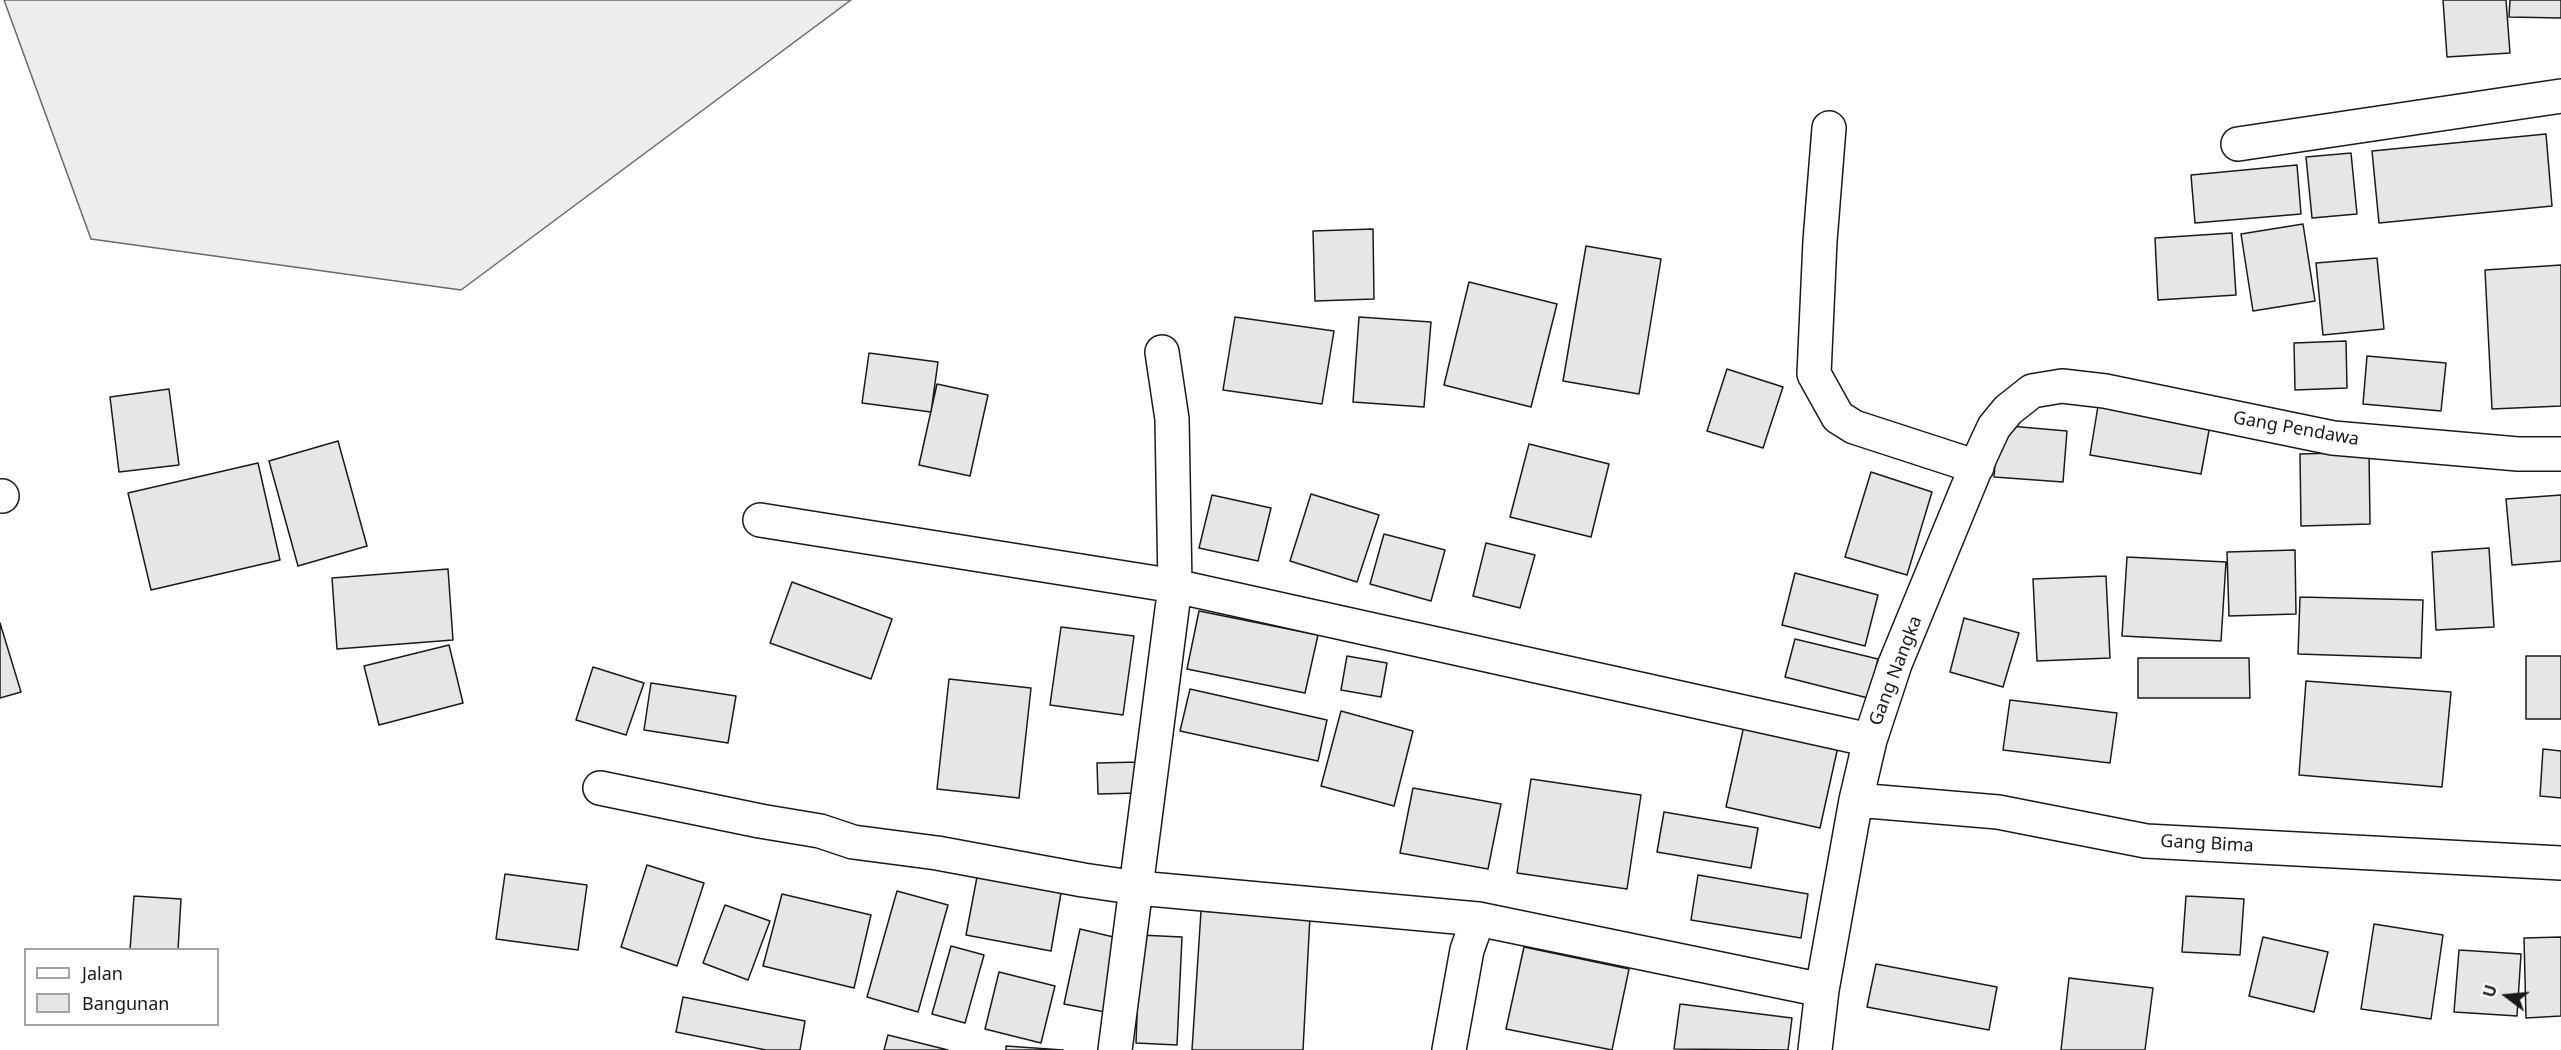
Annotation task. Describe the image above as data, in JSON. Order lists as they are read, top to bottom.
{
  "streets": {
    "street": ["Gang Pendawa", "Gang Nangka", "Gang Bima"]
  },
  "crossings": [
    ["Gang Pendawa", "Gang Nangka"],
    ["Gang Nangka", "Gang Bima"]
  ],
  "legend": ["Jalan", "Bangunan"],
  "north": "left"
}
